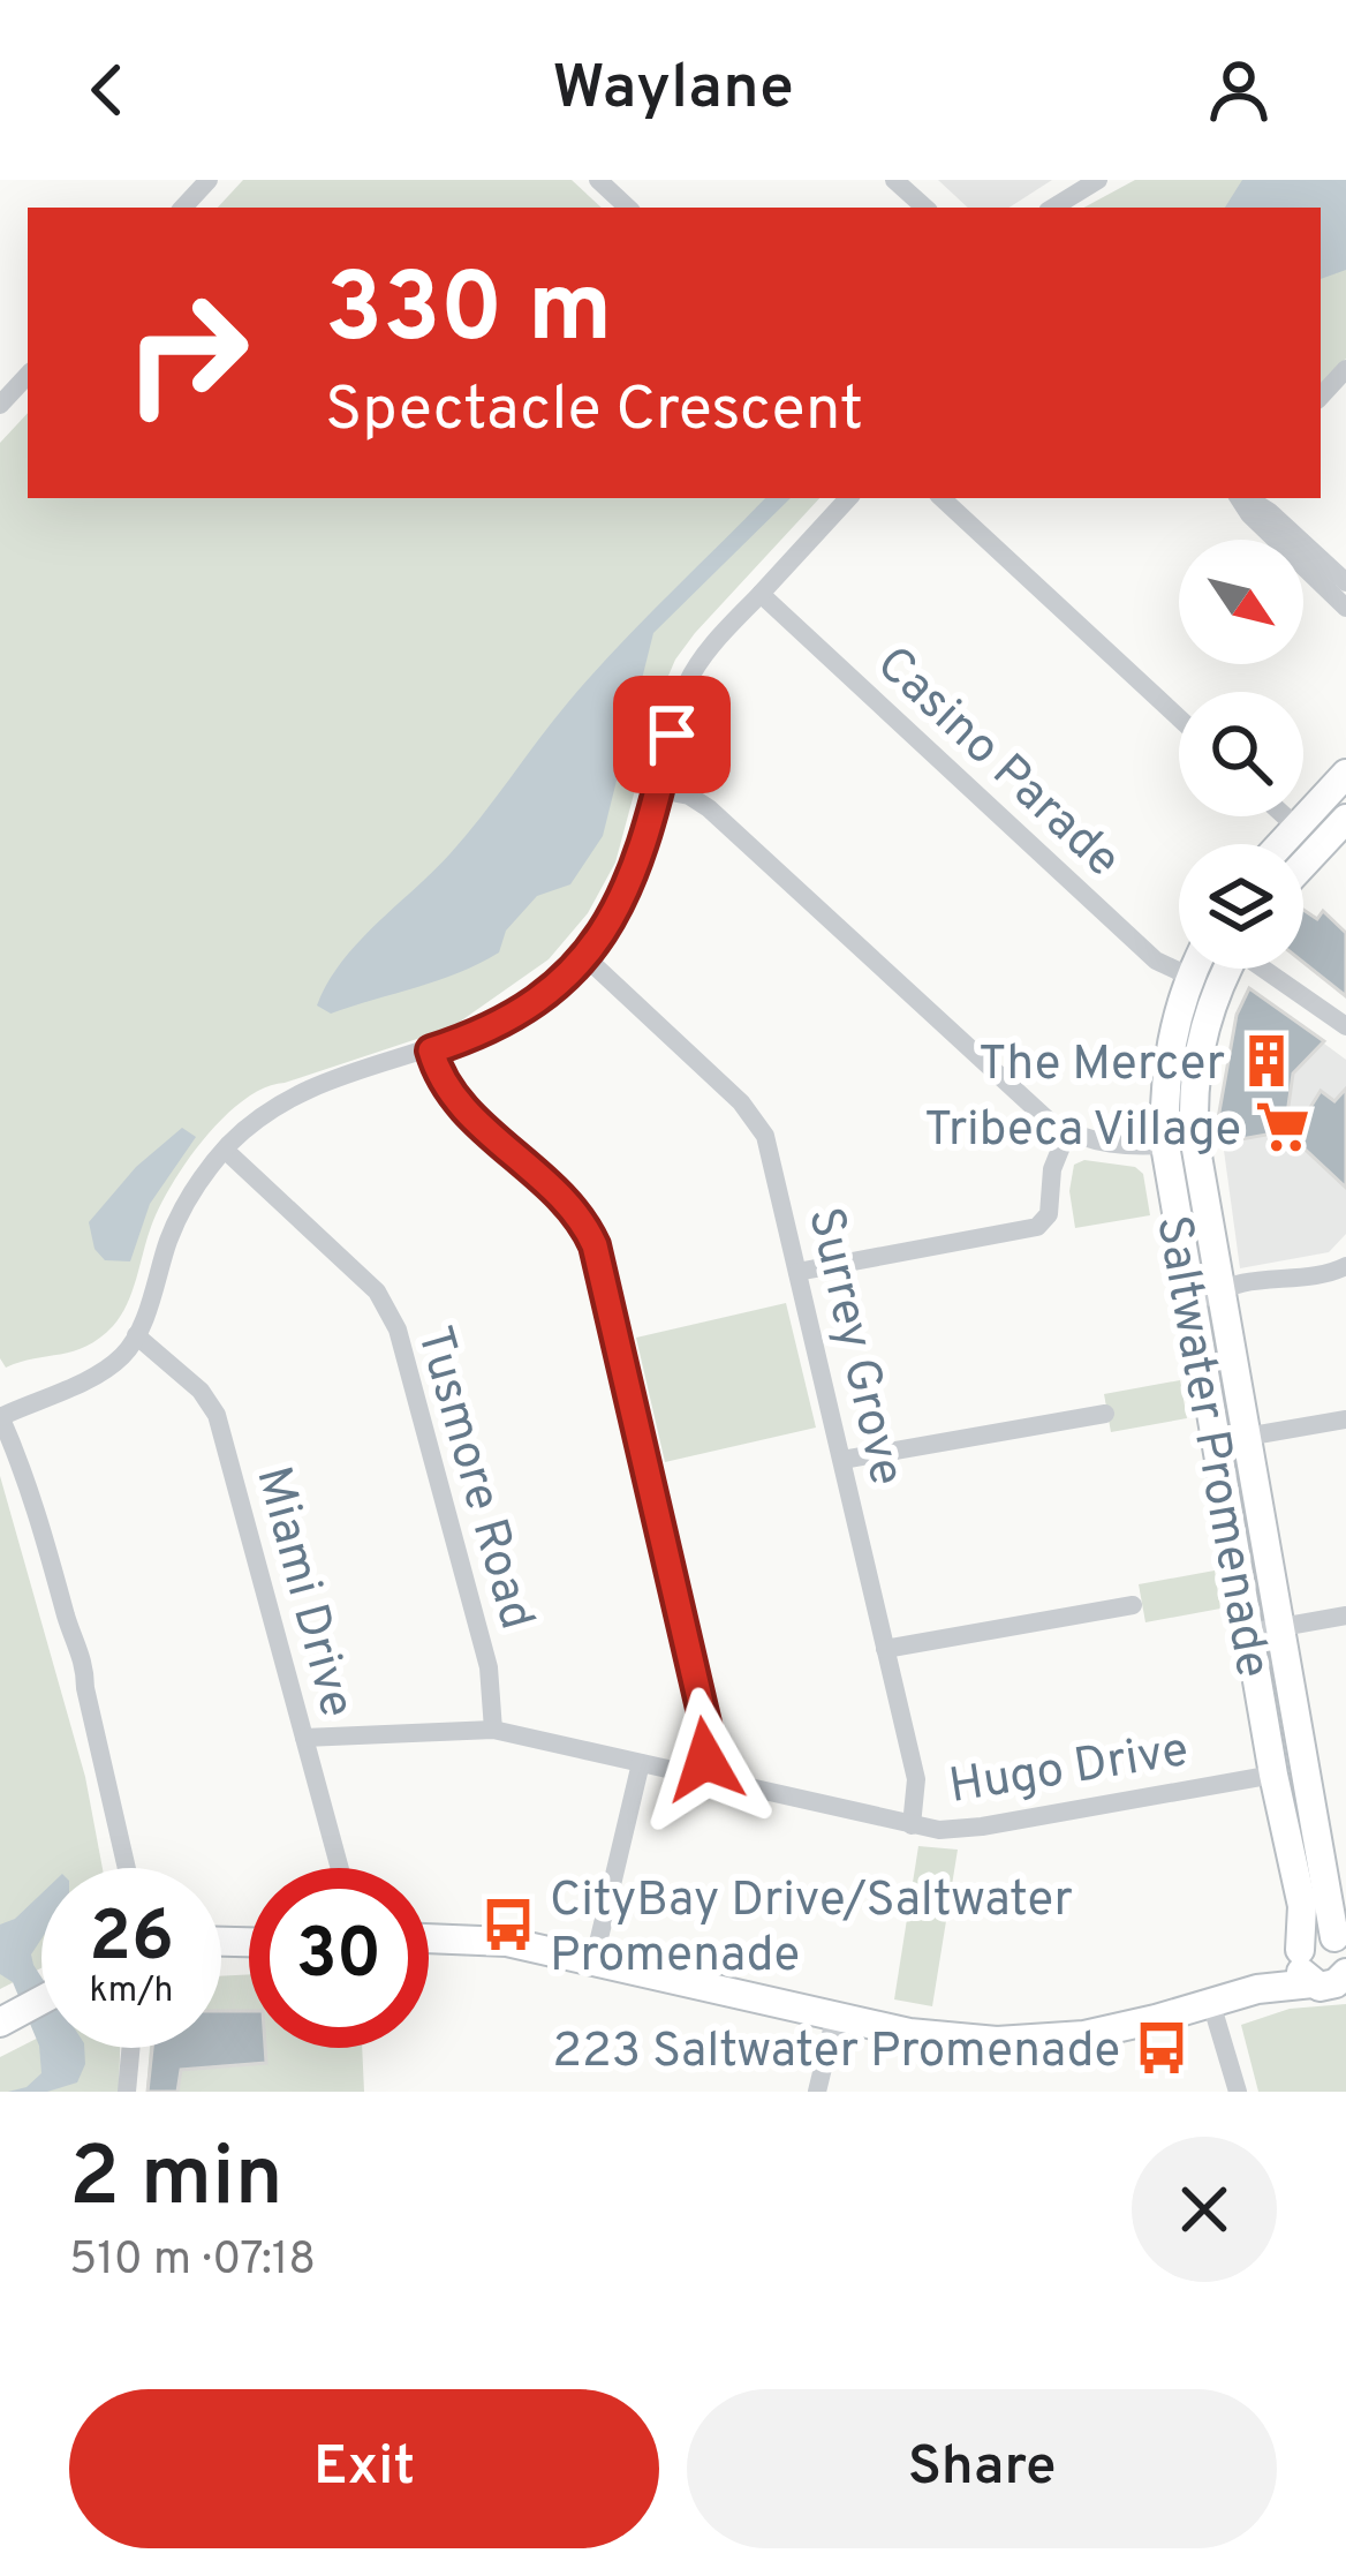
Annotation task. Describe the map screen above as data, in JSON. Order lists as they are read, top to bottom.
{
  "streets": {
    "street": [
      "Casino Parade",
      "Surrey Grove",
      "Saltwater Promenade",
      "Tusmore Road",
      "Miami Drive",
      "Hugo Drive"
    ]
  },
  "crossings": [
    ["Casino Parade", "Saltwater Promenade"],
    ["Surrey Grove", "Hugo Drive"],
    ["Saltwater Promenade", "Hugo Drive"],
    ["Tusmore Road", "Hugo Drive"],
    ["Miami Drive", "Hugo Drive"]
  ],
  "places": {
    "building": ["The Mercer"],
    "supermarket": ["Tribeca Village"],
    "bus stop": ["CityBay Drive/Saltwater Promenade", "223 Saltwater Promenade"]
  },
  "north": "bottom right",
  "page": {
    "header": "Waylane",
    "turn": ["330 m", "Spectacle Crescent"],
    "speed": "26 km/h",
    "limit": "30",
    "heading": ["2 min", "510 m · 07:18"],
    "buttons": ["Exit", "Share"]
  }
}
